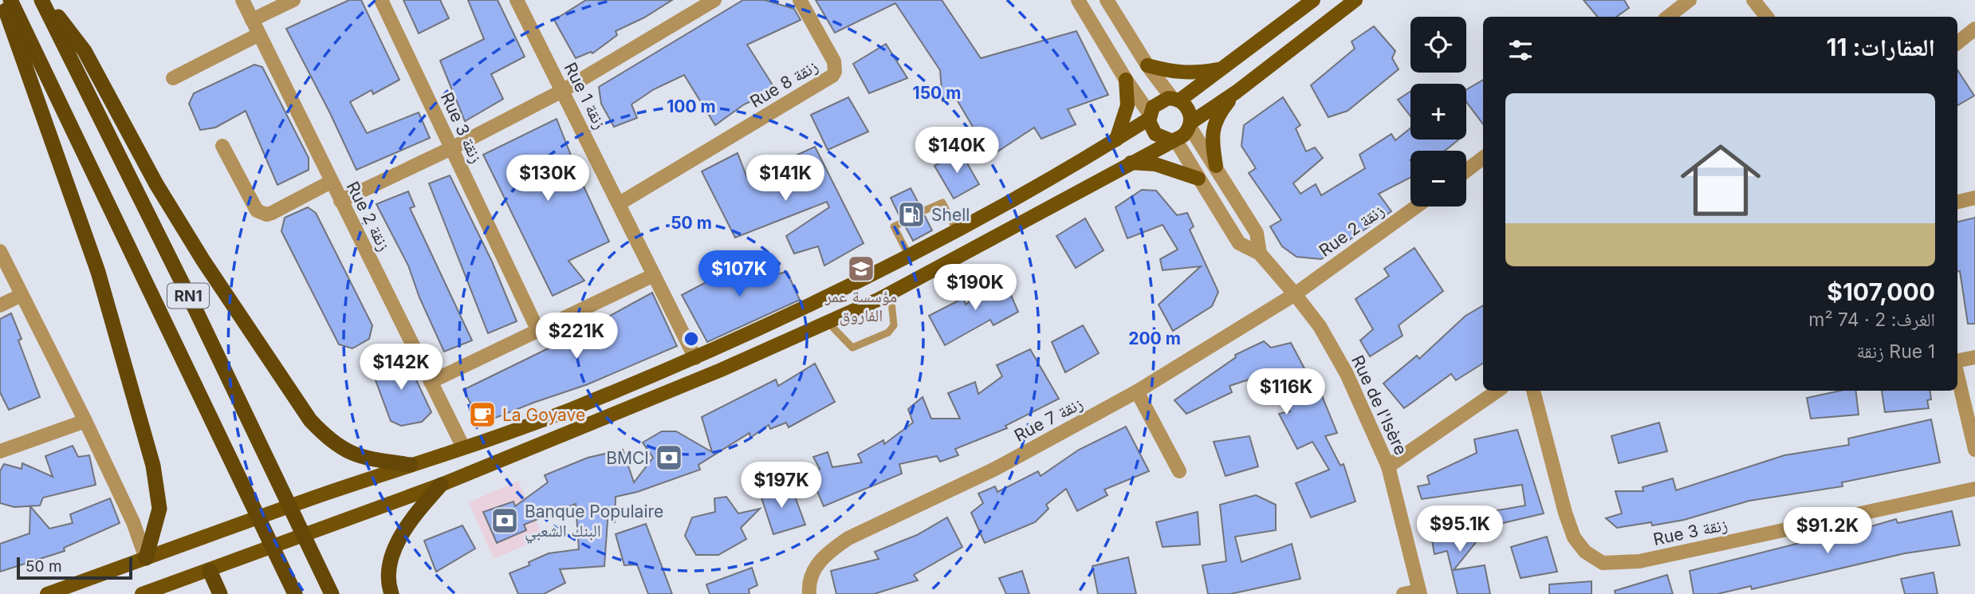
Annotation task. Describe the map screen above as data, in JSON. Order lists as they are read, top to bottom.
{
  "streets": {
    "highway": ["RN1"],
    "street": [
      "Rue 8 زنقة",
      "Rue 1 زنقة",
      "Rue 3 زنقة",
      "Rue 2 زنقة",
      "Rue de l'Isère",
      "Rue 7 زنقة"
    ]
  },
  "crossings": [
    ["Rue 8 زنقة", "Rue 1 زنقة"],
    ["Rue 2 زنقة", "Rue de l'Isère"],
    ["Rue 2 زنقة", "Rue 7 زنقة"],
    ["Rue de l'Isère", "Rue 7 زنقة"]
  ],
  "places": {
    "fuel station": ["Shell"],
    "school or university": ["مؤسسة عمر الفاروق"],
    "cafe": ["La Goyave"],
    "bank": ["BMCI", "Banque Populaire البنك الشعبي"]
  },
  "scale_bar": "50 m",
  "page": {
    "map_buttons": ["+", "−"],
    "heading": "العقارات: 11",
    "list": [
      {
        "name": "$107,000",
        "note": "الغرف: 2 · 74 m² · Rue 1 زنقة"
      }
    ],
    "price": [
      "$140K",
      "$130K",
      "$141K",
      "$107K",
      "$190K",
      "$221K",
      "$142K",
      "$116K",
      "$197K",
      "$95.1K",
      "$91.2K"
    ],
    "scale": "50 m"
  },
  "rings": [
    "150 m",
    "100 m",
    "50 m",
    "200 m"
  ]
}
